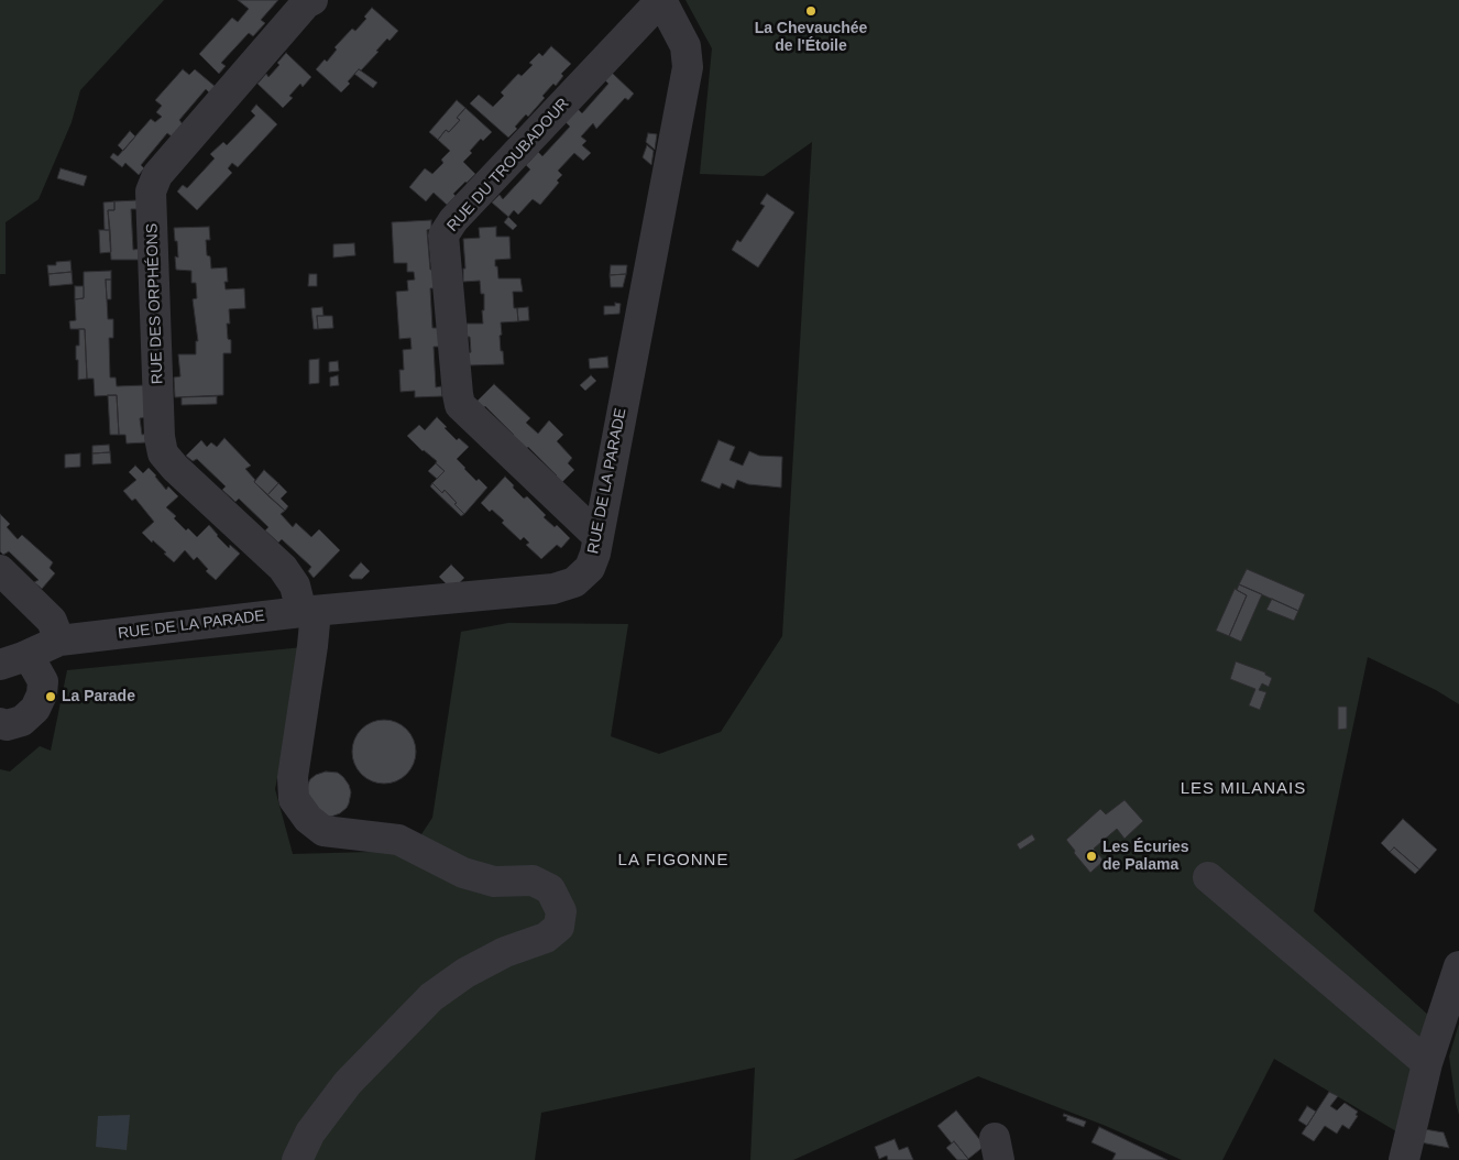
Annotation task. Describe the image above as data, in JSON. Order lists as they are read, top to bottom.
{
  "streets": {
    "street": ["RUE DU TROUBADOUR", "RUE DES ORPHÉONS", "RUE DE LA PARADE"]
  },
  "crossings": [
    ["RUE DU TROUBADOUR", "RUE DE LA PARADE"],
    ["RUE DES ORPHÉONS", "RUE DE LA PARADE"]
  ],
  "districts": ["LES MILANAIS", "LA FIGONNE"],
  "places": ["La Chevauchée de l'Étoile", "La Parade", "Les Écuries de Palama"]
}
